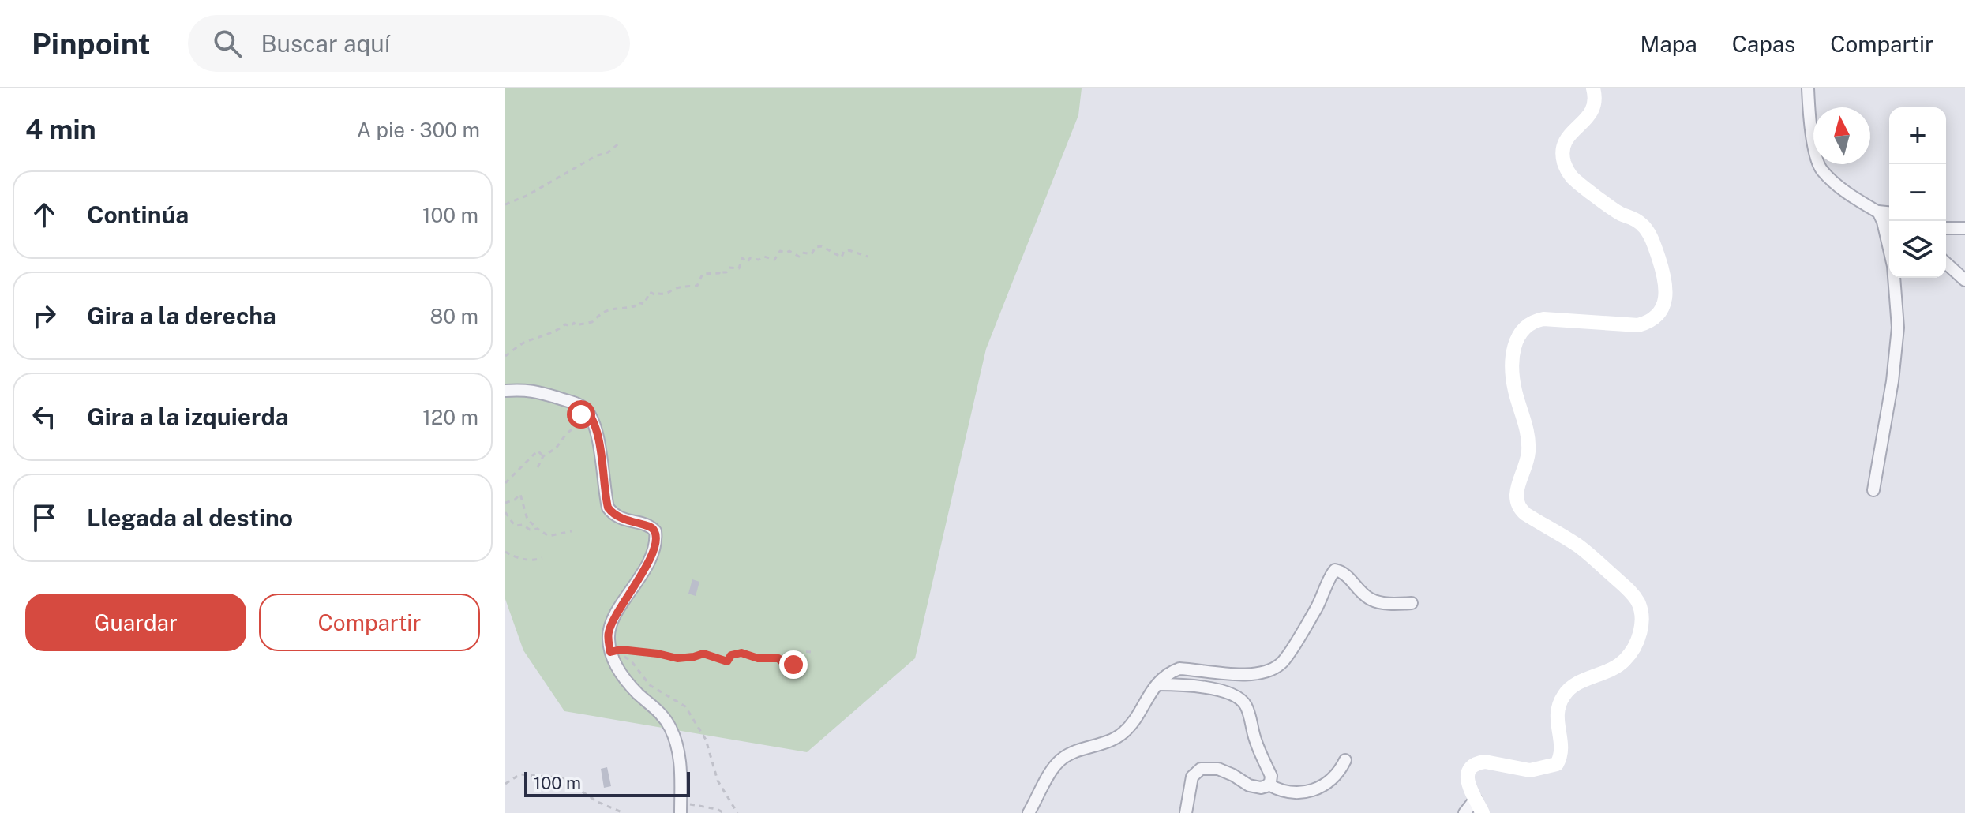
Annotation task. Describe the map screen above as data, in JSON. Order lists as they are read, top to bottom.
{
  "scale_bar": "100 m",
  "north": "top",
  "page": {
    "header": "Pinpoint",
    "search": "Buscar aquí",
    "nav": ["Mapa", "Capas", "Compartir"],
    "heading": ["4 min", "A pie · 300 m"],
    "map_buttons": ["+", "−"],
    "list": [
      ["Continúa", "100 m"],
      ["Gira a la derecha", "80 m"],
      ["Gira a la izquierda", "120 m"],
      "Llegada al destino"
    ],
    "buttons": ["Guardar", "Compartir"],
    "scale": "100 m"
  }
}
